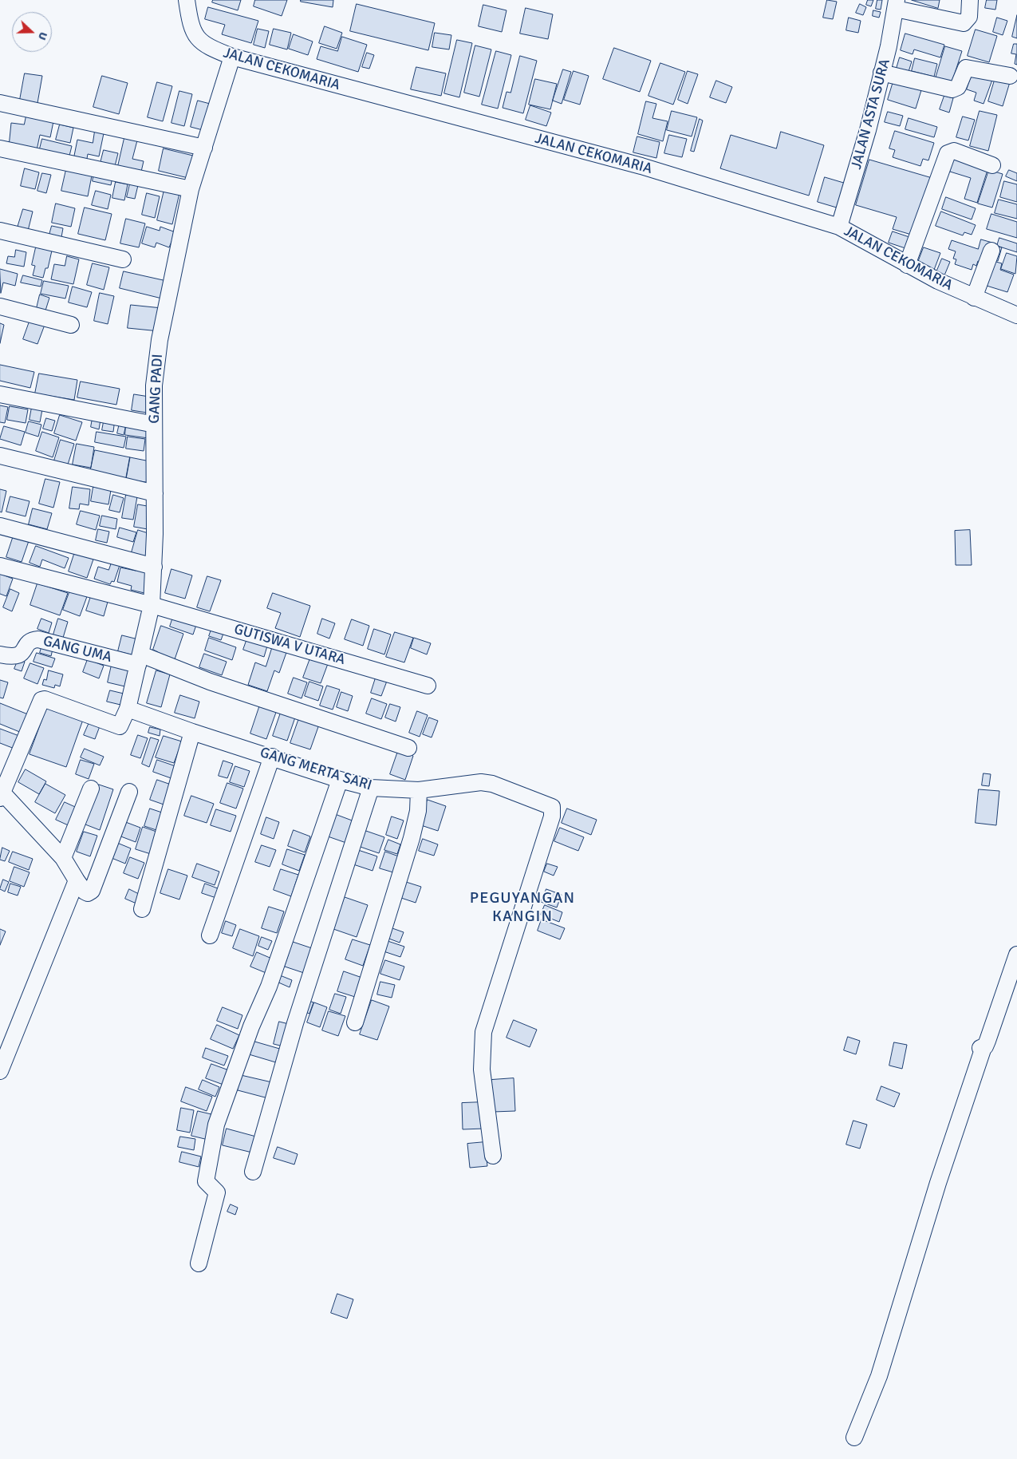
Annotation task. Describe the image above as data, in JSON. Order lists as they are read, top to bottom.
{
  "streets": {
    "street": [
      "JALAN CEKOMARIA",
      "JALAN ASTA SURA",
      "GANG PADI",
      "GUTISWA V UTARA",
      "GANG UMA",
      "GANG MERTA SARI"
    ]
  },
  "crossings": [
    ["JALAN CEKOMARIA", "JALAN ASTA SURA"],
    ["JALAN CEKOMARIA", "GANG PADI"],
    ["GANG PADI", "GUTISWA V UTARA"],
    ["GANG PADI", "GANG UMA"],
    ["GANG PADI", "GANG MERTA SARI"]
  ],
  "districts": ["PEGUYANGAN KANGIN"],
  "north": "right"
}
